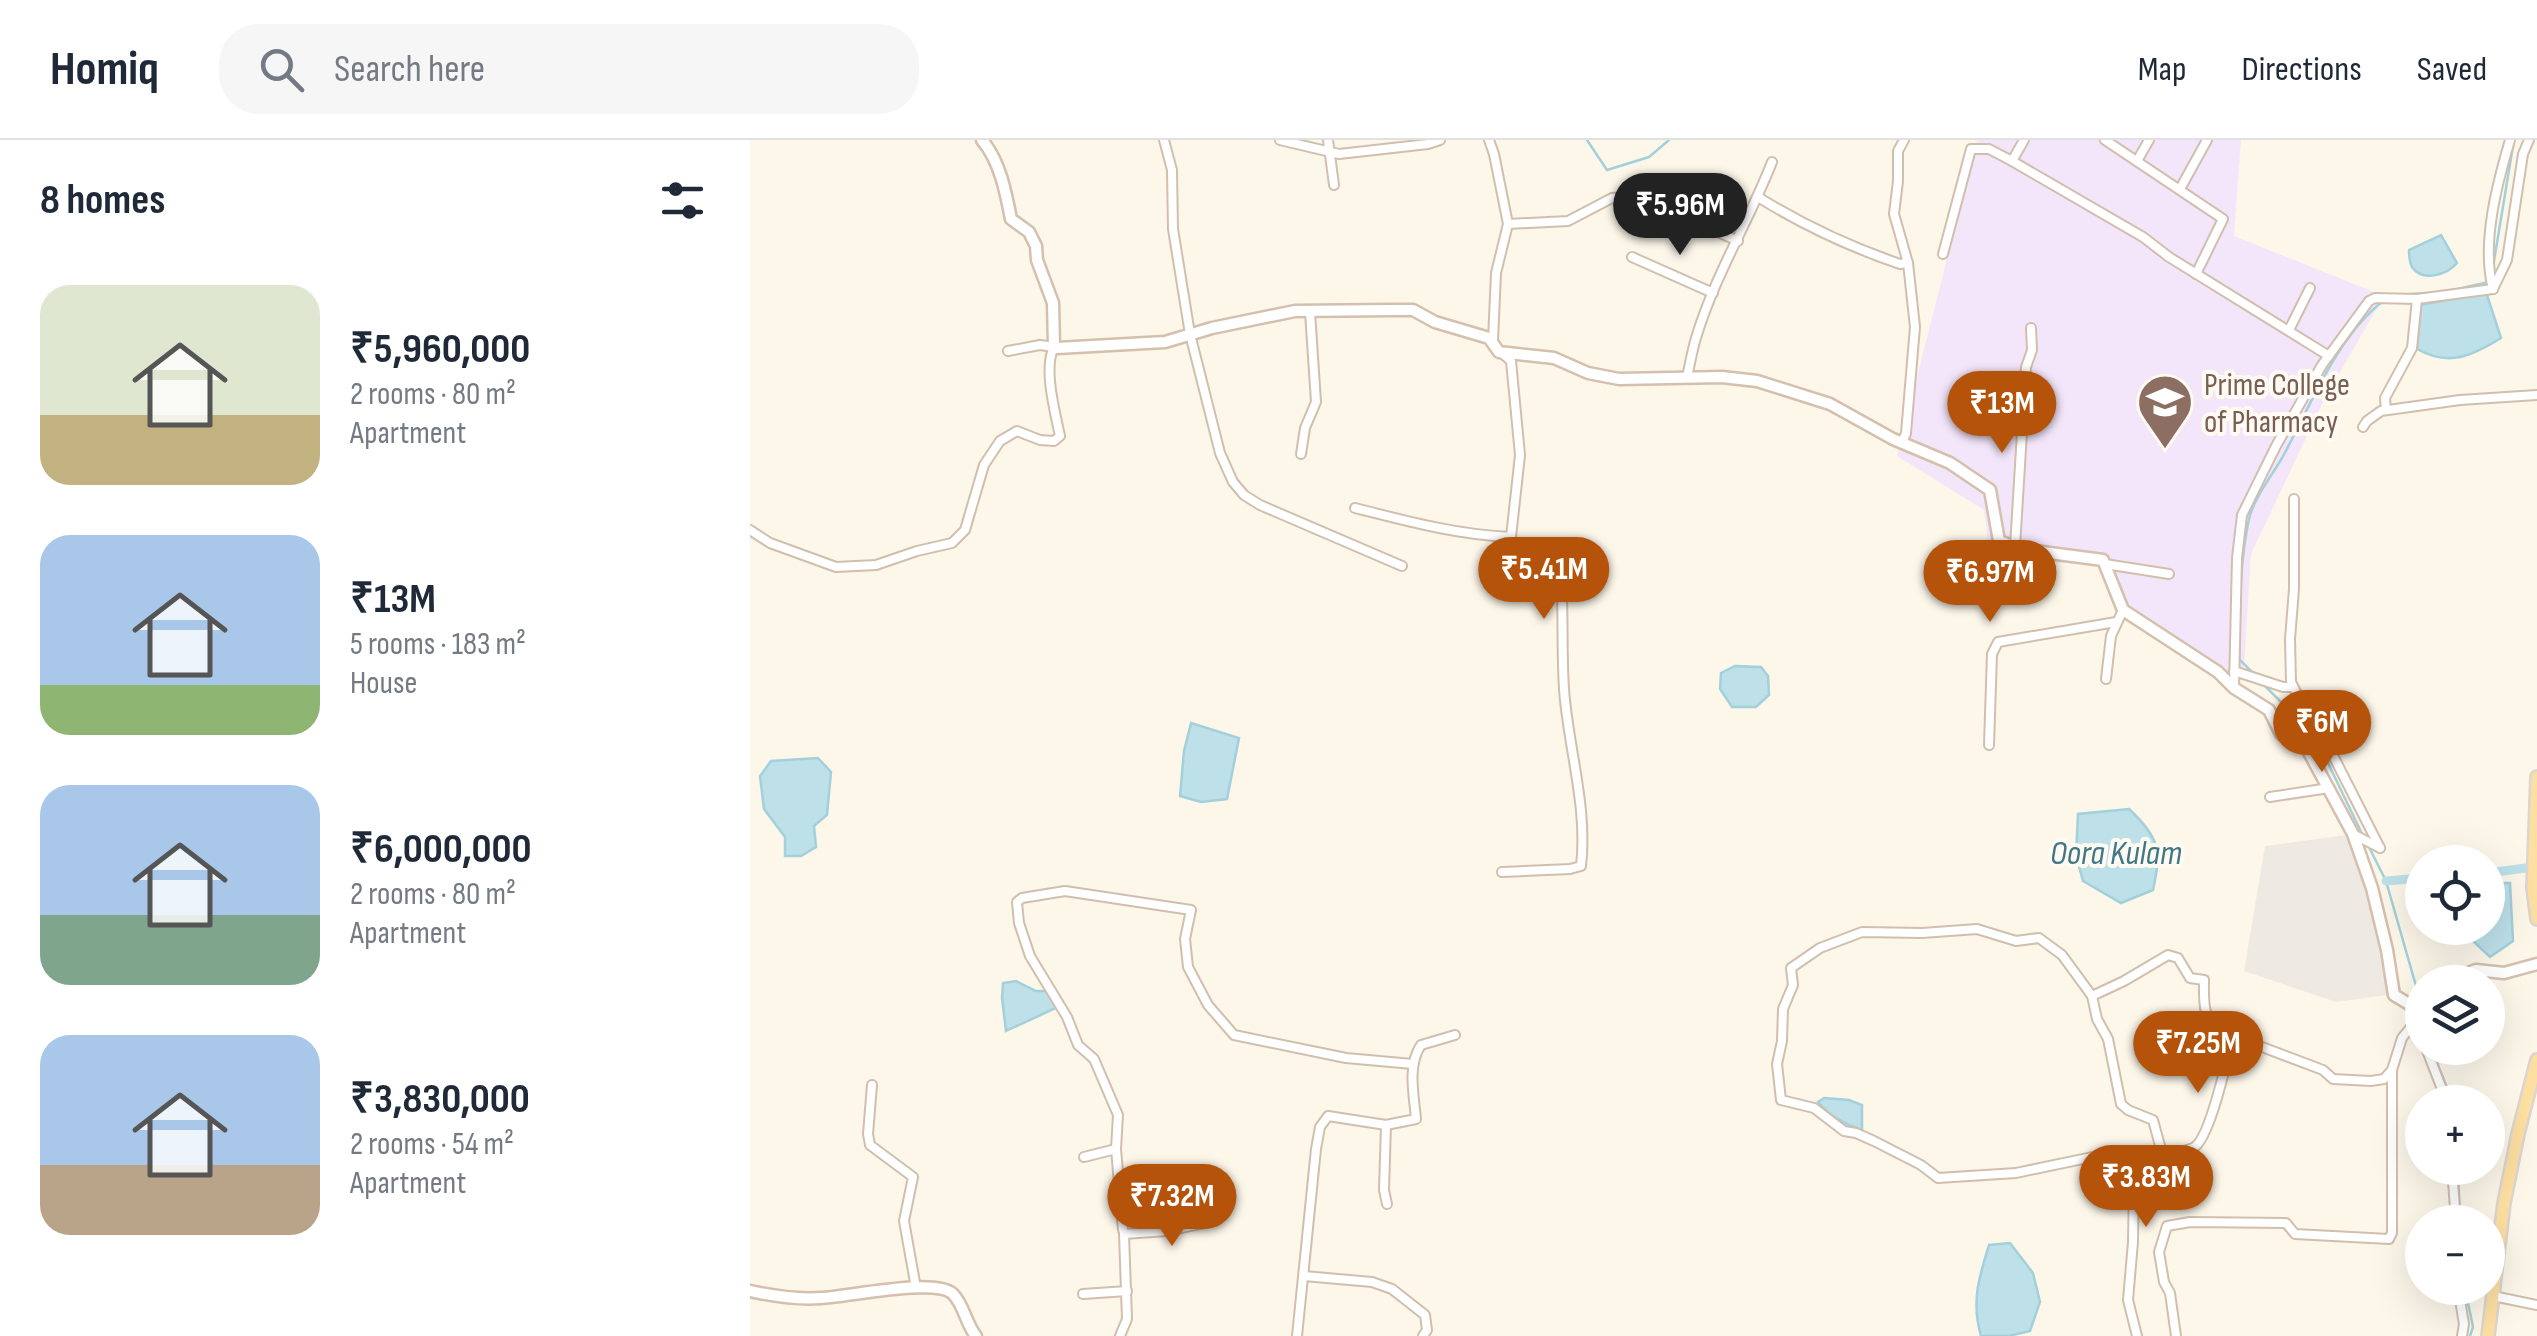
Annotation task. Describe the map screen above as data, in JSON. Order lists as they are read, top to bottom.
{
  "water": ["Oora Kulam"],
  "places": {
    "school or university": ["Prime College of Pharmacy"]
  },
  "page": {
    "header": "Homiq",
    "search": "Search here",
    "nav": ["Map", "Directions", "Saved"],
    "heading": "8 homes",
    "price": [
      "₹5.96M",
      "₹13M",
      "₹5.41M",
      "₹6.97M",
      "₹6M",
      "₹7.25M",
      "₹3.83M",
      "₹7.32M"
    ],
    "list": [
      {
        "name": "₹5,960,000",
        "note": "2 rooms · 80 m² · Apartment"
      },
      {
        "name": "₹13M",
        "note": "5 rooms · 183 m² · House"
      },
      {
        "name": "₹6,000,000",
        "note": "2 rooms · 80 m² · Apartment"
      },
      {
        "name": "₹3,830,000",
        "note": "2 rooms · 54 m² · Apartment"
      }
    ],
    "map_buttons": ["+", "−"]
  }
}
